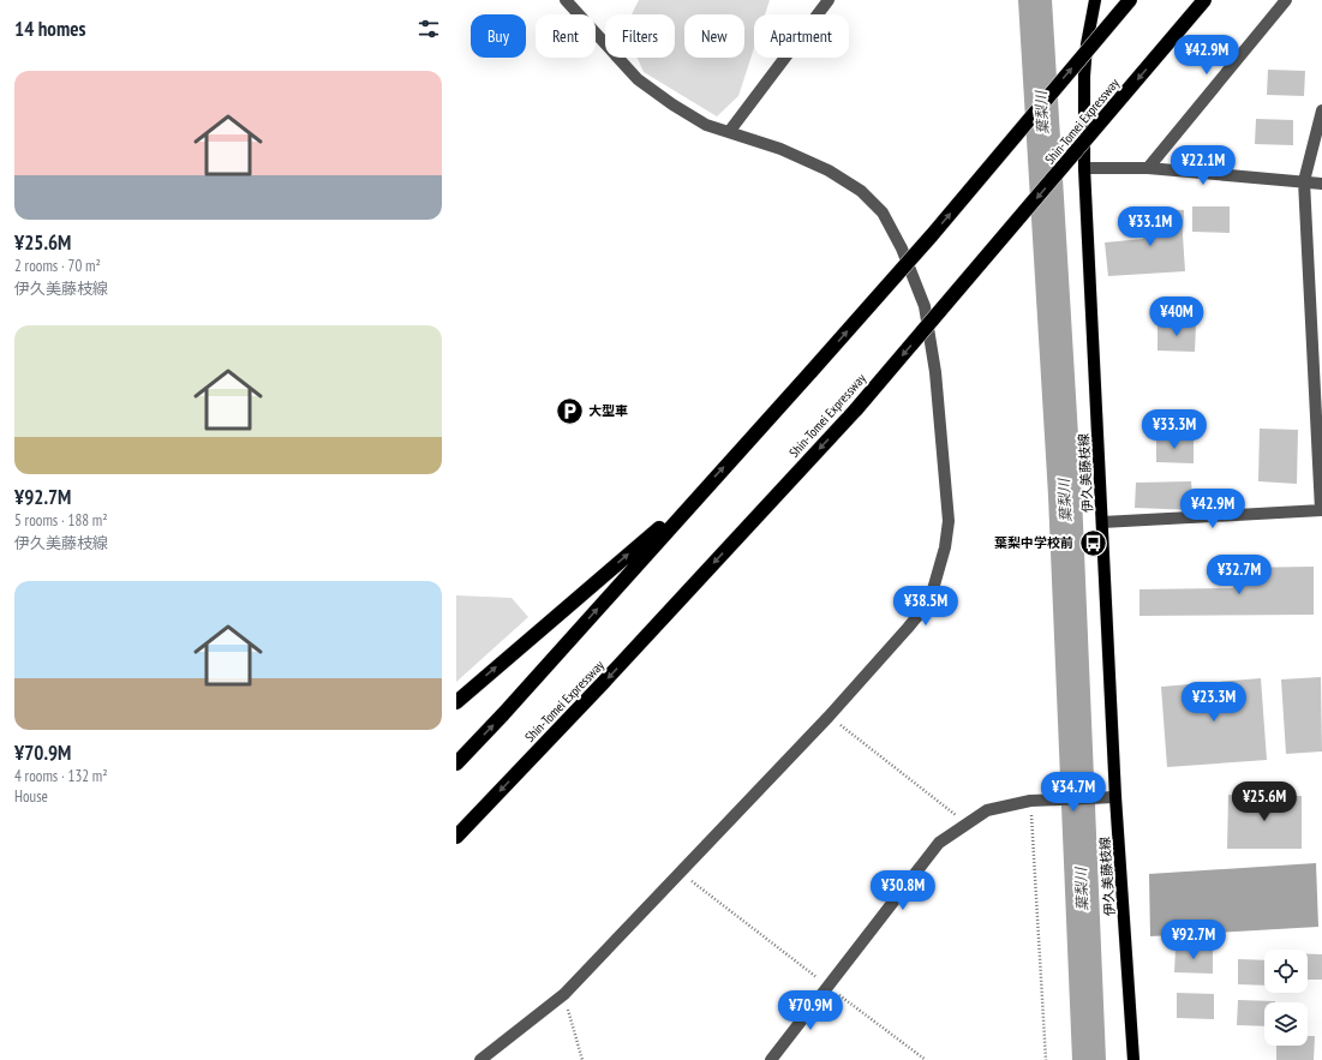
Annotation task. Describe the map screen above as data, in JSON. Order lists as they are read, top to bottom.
{
  "streets": {
    "highway": ["Shin-Tomei Expressway"],
    "main road": ["伊久美藤枝線"]
  },
  "water": ["葉梨川"],
  "places": {
    "parking": ["大型車"],
    "bus stop": ["葉梨中学校前"]
  },
  "page": {
    "heading": "14 homes",
    "chip": [
      "Buy",
      "Rent",
      "Filters",
      "New",
      "Apartment"
    ],
    "price": [
      "¥42.9M",
      "¥22.1M",
      "¥33.1M",
      "¥40M",
      "¥33.3M",
      "¥42.9M",
      "¥32.7M",
      "¥38.5M",
      "¥23.3M",
      "¥34.7M",
      "¥25.6M",
      "¥30.8M",
      "¥92.7M",
      "¥70.9M"
    ],
    "list": [
      {
        "name": "¥25.6M",
        "note": "2 rooms · 70 m² · 伊久美藤枝線"
      },
      {
        "name": "¥92.7M",
        "note": "5 rooms · 188 m² · 伊久美藤枝線"
      },
      {
        "name": "¥70.9M",
        "note": "4 rooms · 132 m² · House"
      }
    ]
  }
}
